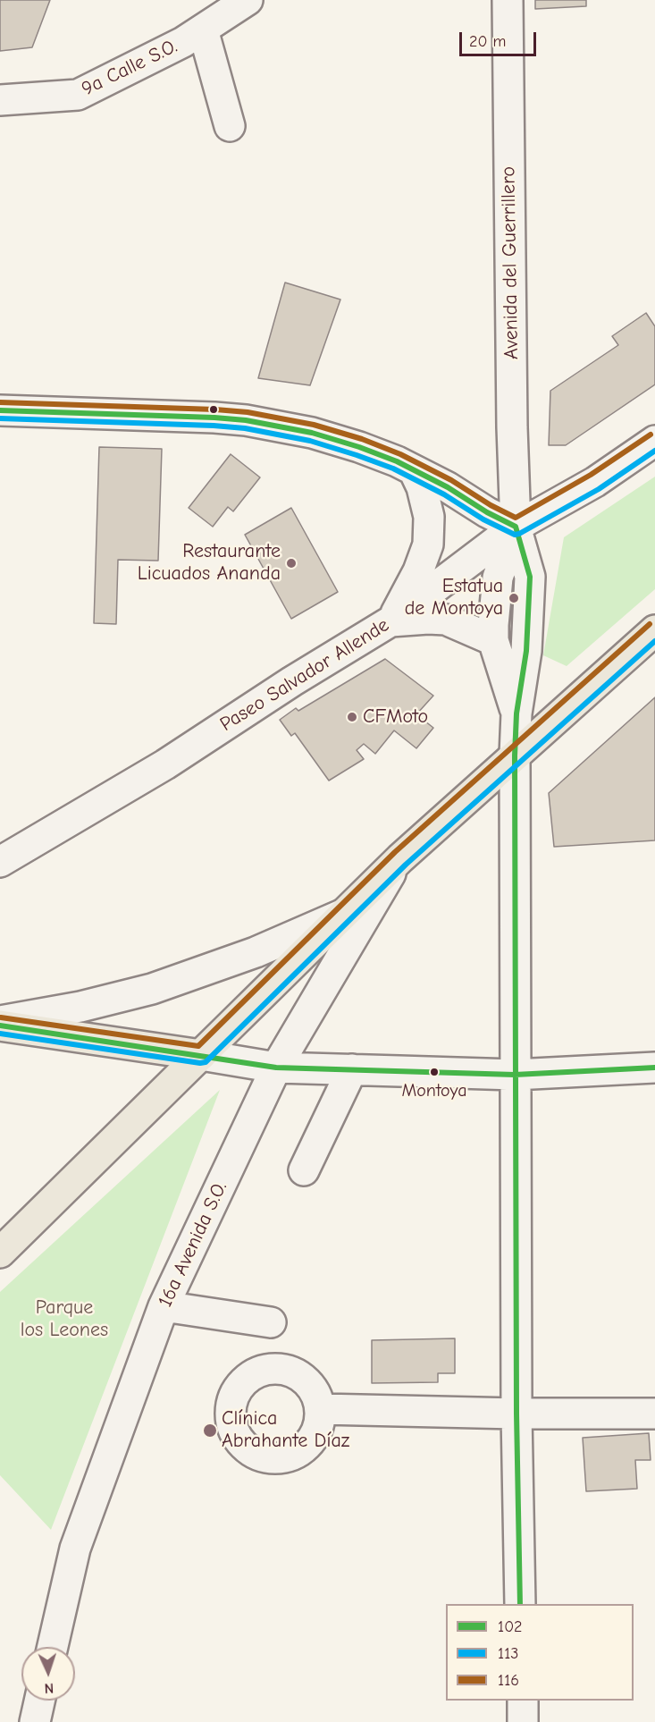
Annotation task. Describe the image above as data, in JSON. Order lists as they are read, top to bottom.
{
  "streets": {
    "street": [
      "9a Calle S.O.",
      "Avenida del Guerrillero",
      "Paseo Salvador Allende",
      "16a Avenida S.O."
    ]
  },
  "crossings": [
    ["Avenida del Guerrillero", "Paseo Salvador Allende"]
  ],
  "parks": ["Parque los Leones"],
  "places": [
    "Restaurante Licuados Ananda",
    "Estatua de Montoya",
    "CFMoto",
    "Montoya",
    "Clínica Abrahante Díaz"
  ],
  "lines": ["transit line 116", "transit line 102", "transit line 113"],
  "legend": ["102", "113", "116"],
  "scale_bar": "20 m",
  "north": "bottom"
}
